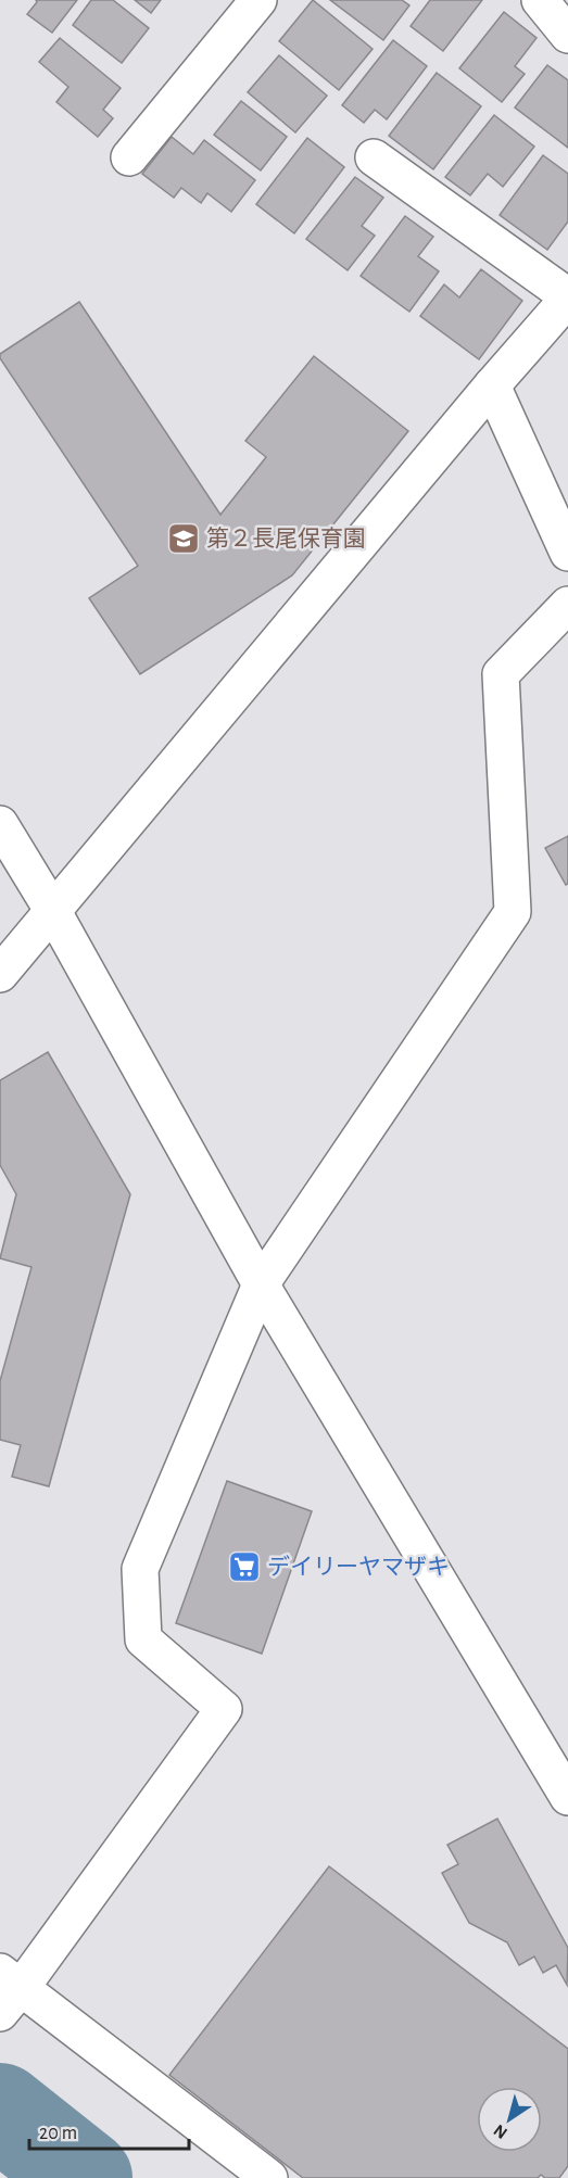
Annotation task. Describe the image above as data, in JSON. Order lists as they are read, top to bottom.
{
  "places": {
    "school or university": ["第２長尾保育園"],
    "supermarket": ["デイリーヤマザキ"]
  },
  "scale_bar": "20 m",
  "north": "bottom left"
}
